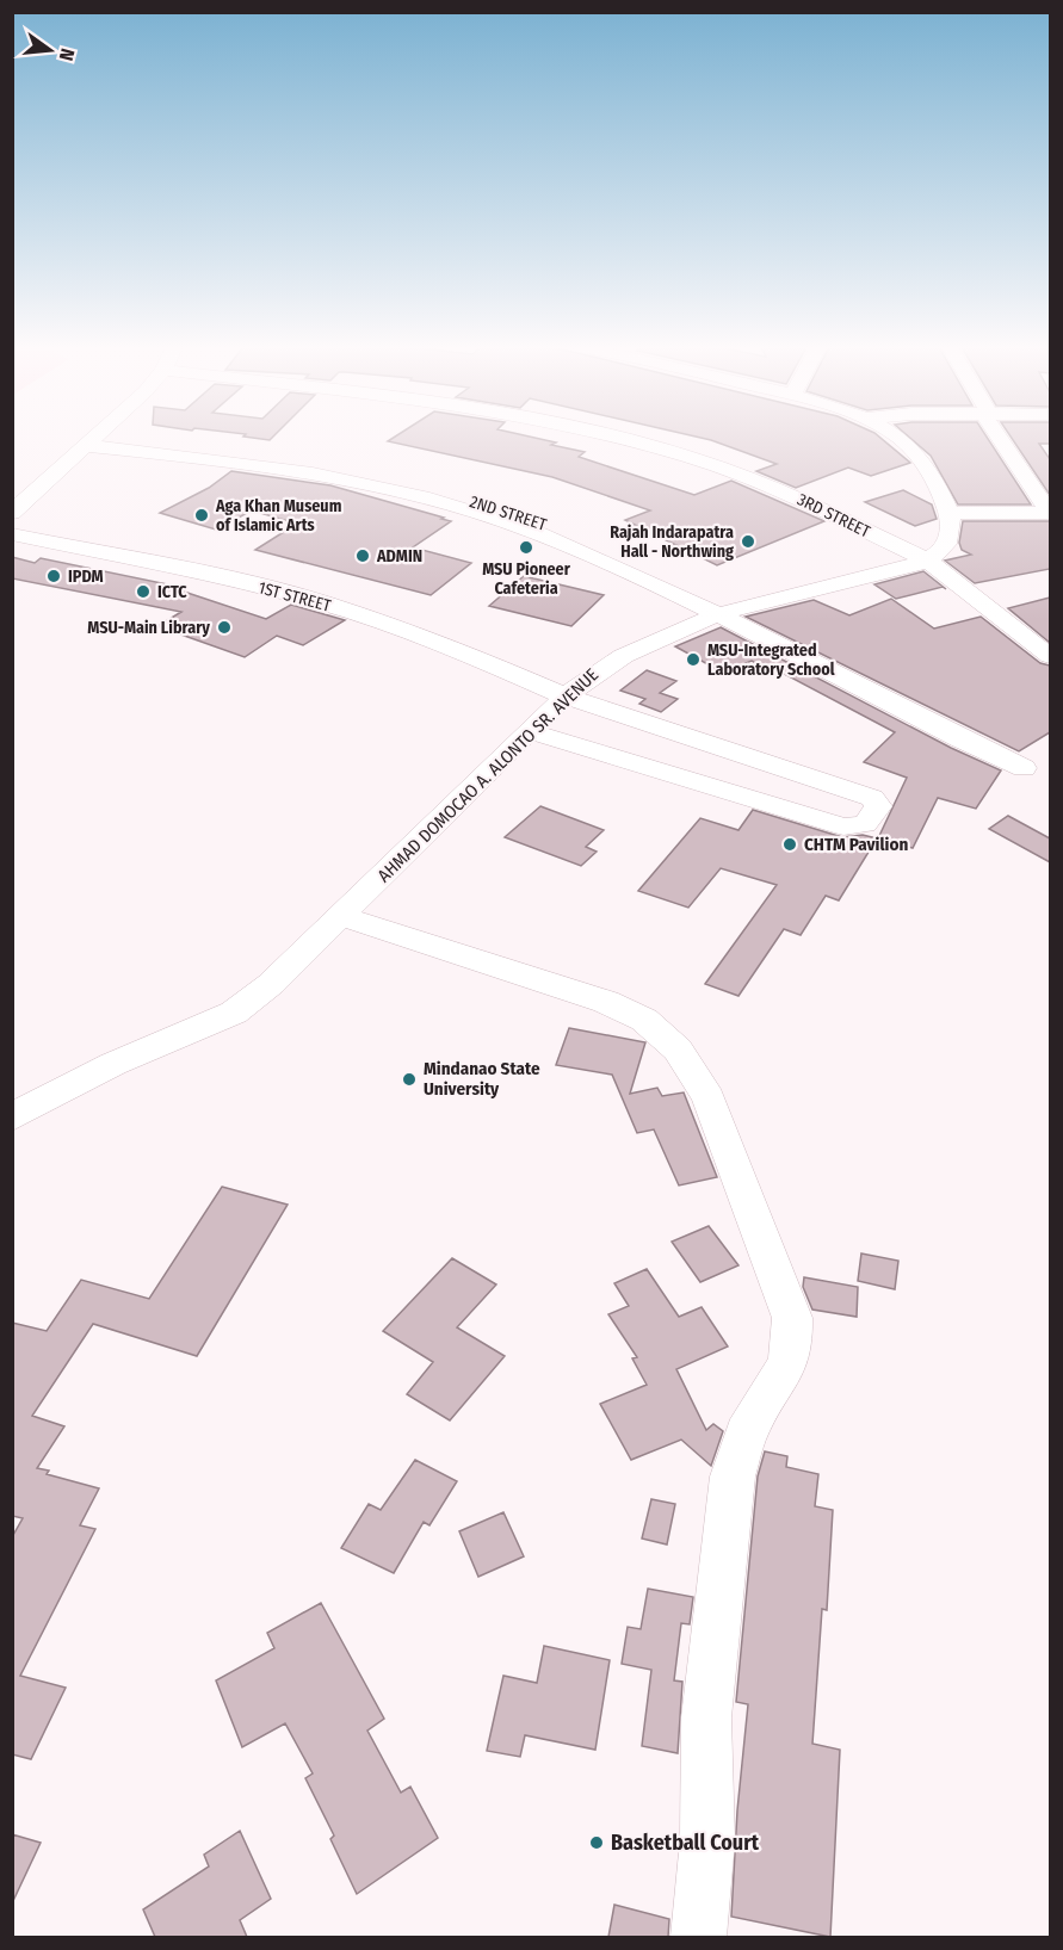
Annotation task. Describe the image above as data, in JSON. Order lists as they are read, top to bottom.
{
  "streets": {
    "street": [
      "2ND STREET",
      "3RD STREET",
      "1ST STREET",
      "AHMAD DOMOCAO A. ALONTO SR. AVENUE"
    ]
  },
  "crossings": [
    ["2ND STREET", "AHMAD DOMOCAO A. ALONTO SR. AVENUE"],
    ["3RD STREET", "AHMAD DOMOCAO A. ALONTO SR. AVENUE"],
    ["1ST STREET", "AHMAD DOMOCAO A. ALONTO SR. AVENUE"]
  ],
  "places": [
    "Aga Khan Museum of Islamic Arts",
    "Rajah Indarapatra Hall - Northwing",
    "MSU Pioneer Cafeteria",
    "ADMIN",
    "IPDM",
    "ICTC",
    "MSU-Main Library",
    "MSU-Integrated Laboratory School",
    "CHTM Pavilion",
    "Mindanao State University",
    "Basketball Court"
  ],
  "north": "right"
}
